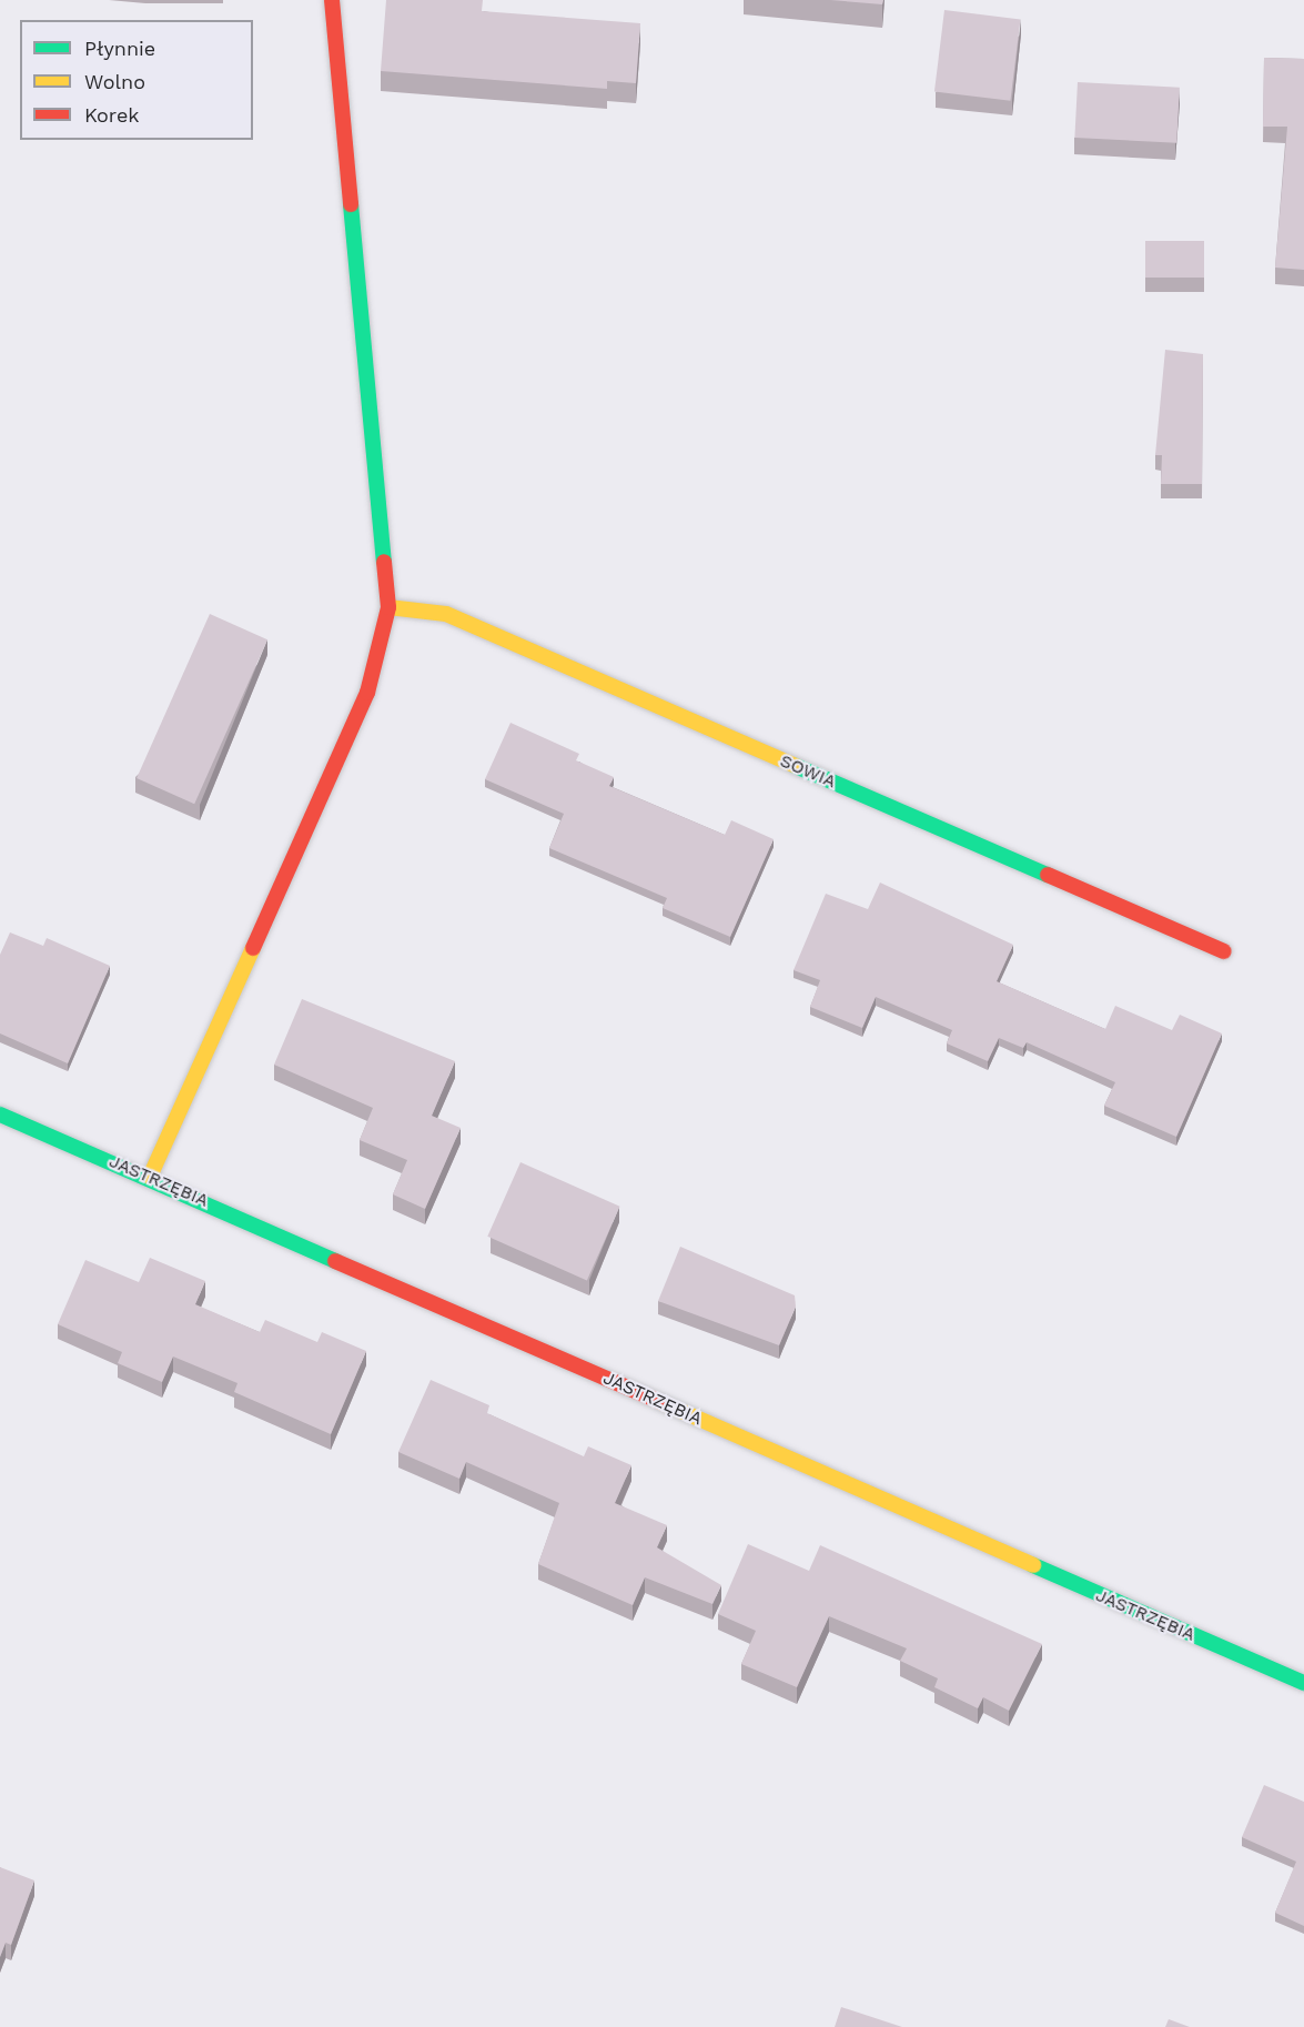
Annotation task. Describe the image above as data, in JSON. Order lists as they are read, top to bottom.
{
  "streets": {
    "street": ["SOWIA", "JASTRZĘBIA"]
  },
  "legend": ["Płynnie", "Wolno", "Korek"]
}
